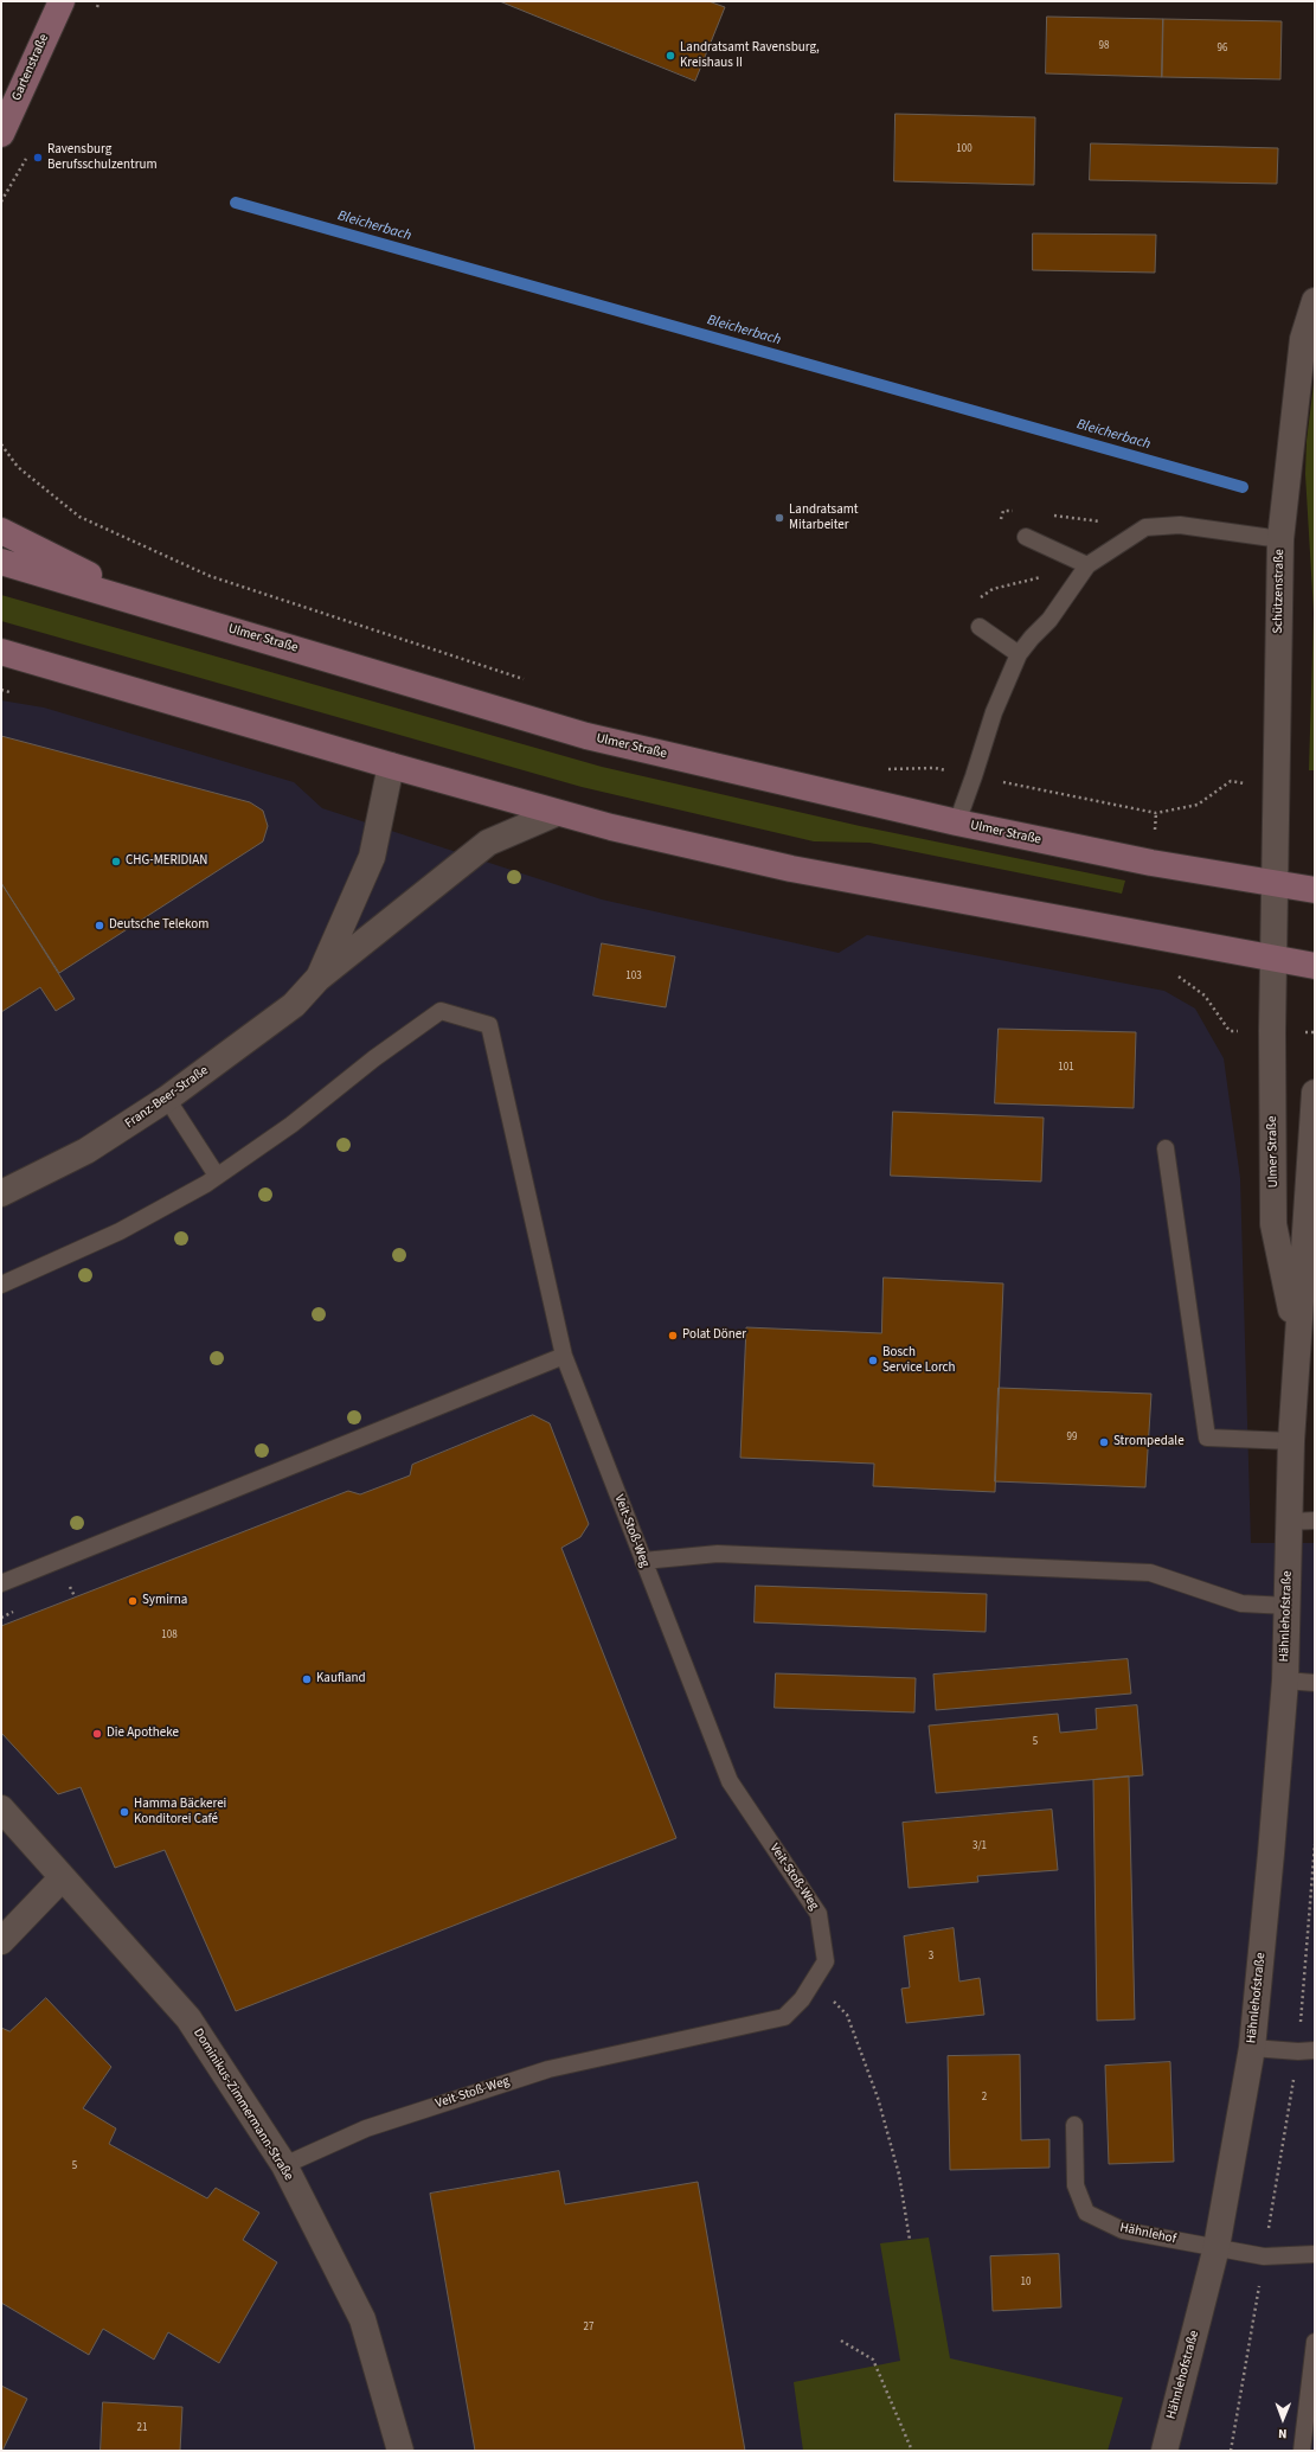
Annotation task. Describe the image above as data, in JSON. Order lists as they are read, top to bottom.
{
  "streets": {
    "main road": ["Gartenstraße", "Ulmer Straße"],
    "street": [
      "Schützenstraße",
      "Franz-Beer-Straße",
      "Hähnlehofstraße",
      "Dominikus-Zimmermann-Straße"
    ],
    "lane": ["Veit-Stoß-Weg", "Hähnlehof"]
  },
  "crossings": [
    ["Schützenstraße", "Ulmer Straße"],
    ["Ulmer Straße", "Hähnlehofstraße"],
    ["Veit-Stoß-Weg", "Dominikus-Zimmermann-Straße"],
    ["Hähnlehofstraße", "Hähnlehof"]
  ],
  "water": ["Bleicherbach"],
  "places": [
    "Landratsamt Ravensburg, Kreishaus II",
    "Ravensburg Berufsschulzentrum",
    "Landratsamt Mitarbeiter",
    "CHG-MERIDIAN",
    "Deutsche Telekom",
    "Polat Döner",
    "Bosch Service Lorch",
    "Strompedale",
    "Symirna",
    "Kaufland",
    "Die Apotheke",
    "Hamma Bäckerei Konditorei Café"
  ],
  "house_numbers": [
    "98",
    "96",
    "100",
    "103",
    "101",
    "99",
    "108",
    "5",
    "3/1",
    "3",
    "2",
    "5",
    "10",
    "27",
    "21"
  ],
  "north": "bottom"
}
